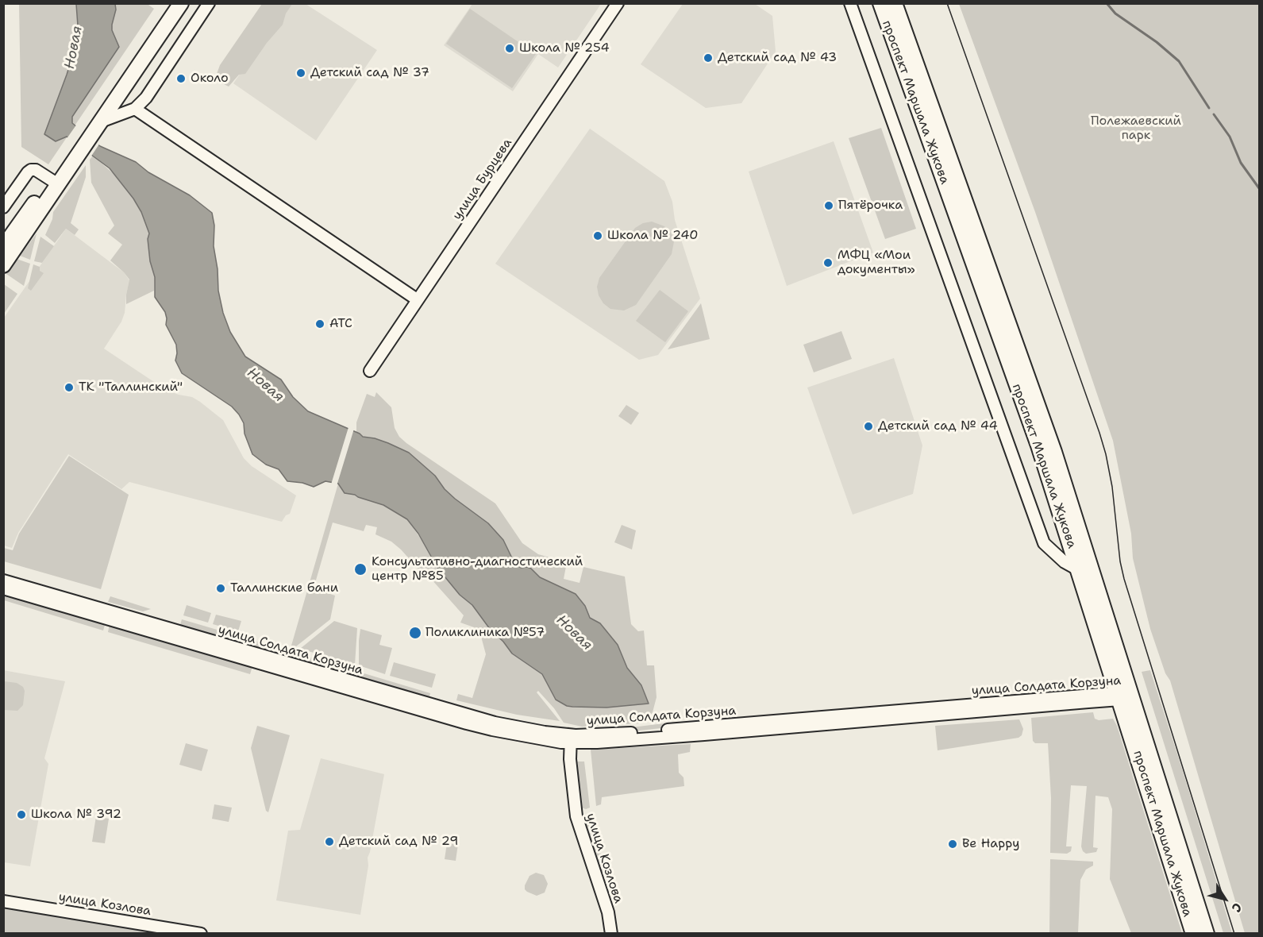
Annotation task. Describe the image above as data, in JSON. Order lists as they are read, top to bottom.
{
  "streets": {
    "main road": ["проспект Маршала Жукова"],
    "street": ["улица Бурцева", "улица Солдата Корзуна", "улица Козлова"]
  },
  "crossings": [
    ["проспект Маршала Жукова", "улица Солдата Корзуна"],
    ["улица Солдата Корзуна", "улица Козлова"]
  ],
  "water": ["Новая"],
  "parks": ["Полежаевский парк"],
  "places": [
    "Школа № 254",
    "Детский сад № 43",
    "Детский сад № 37",
    "Около",
    "Пятёрочка",
    "Школа № 240",
    "МФЦ «Мои документы»",
    "АТС",
    "ТК \"Таллинский\"",
    "Детский сад № 44",
    "Консультативно-диагностический центр №85",
    "Таллинские бани",
    "Поликлиника №57",
    "Школа № 392",
    "Детский сад № 29",
    "Be Happy"
  ],
  "north": "bottom right"
}
